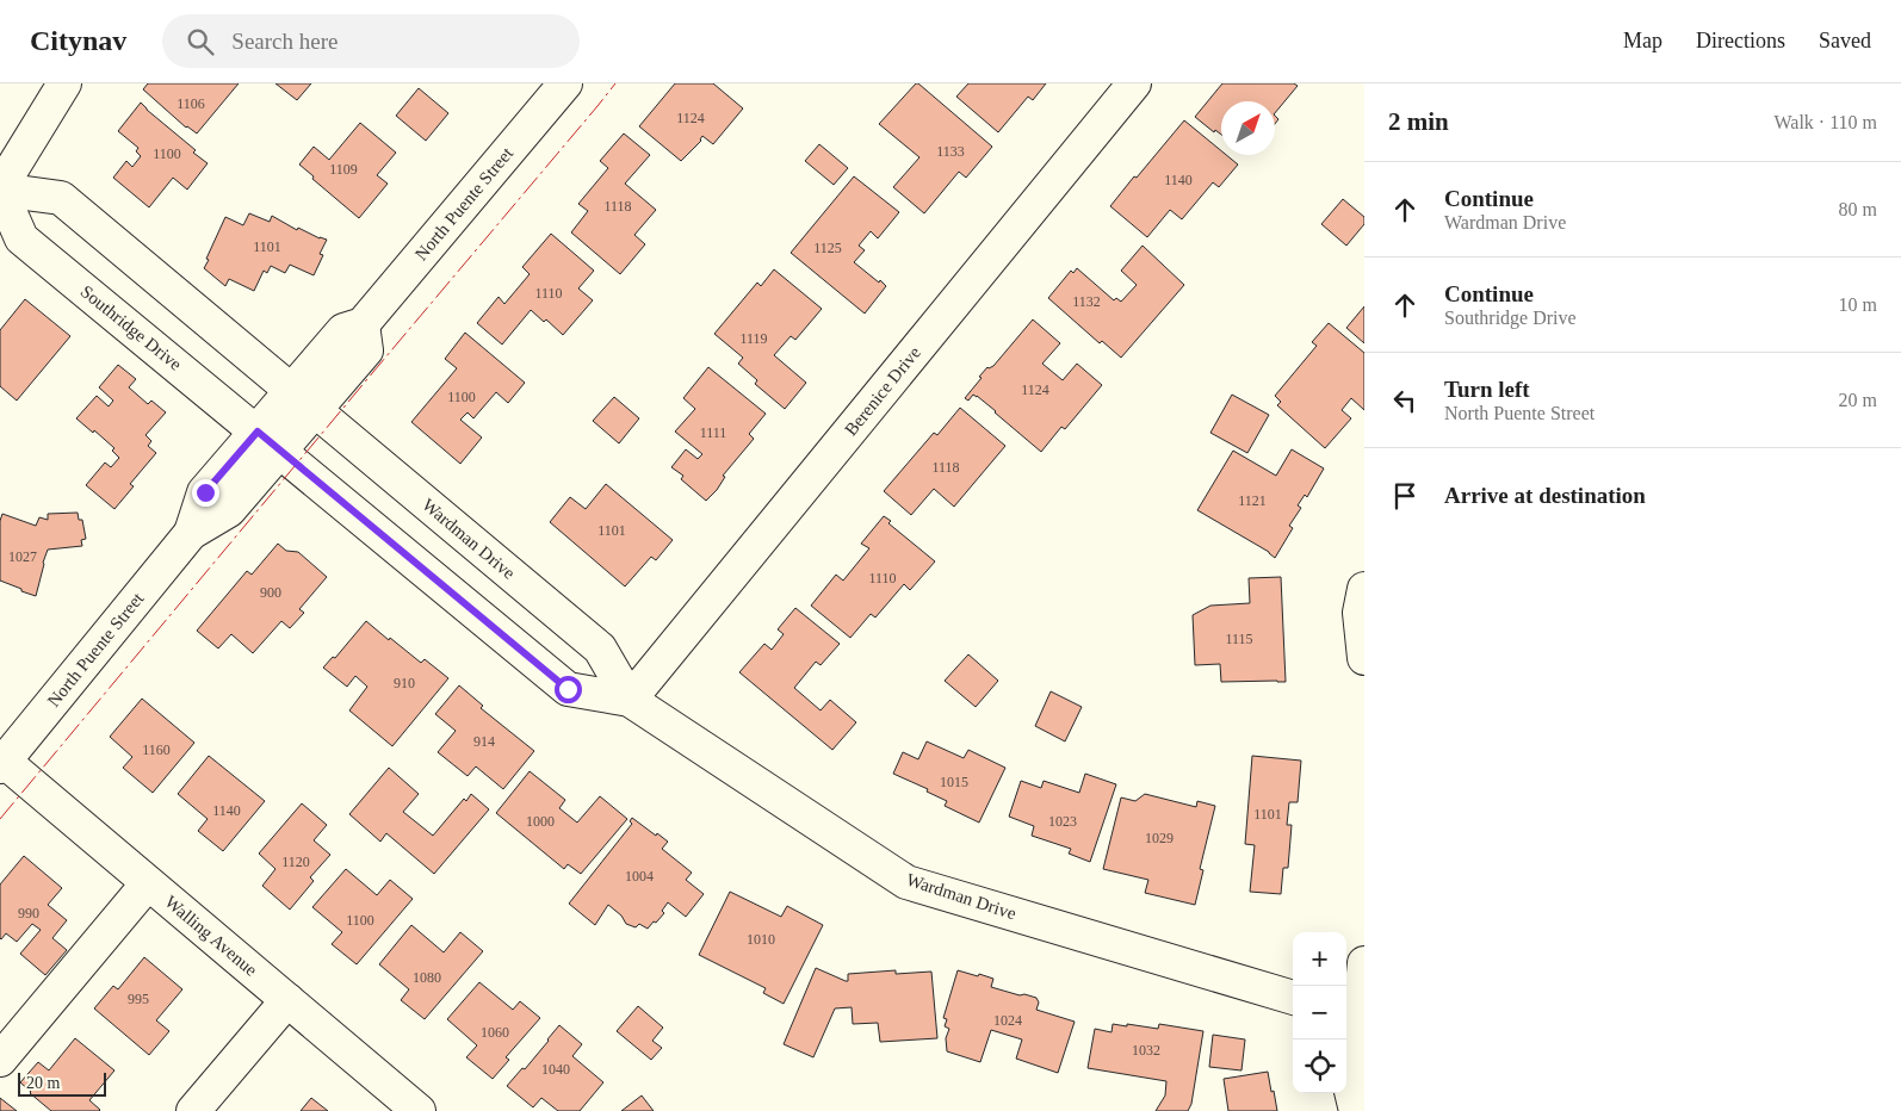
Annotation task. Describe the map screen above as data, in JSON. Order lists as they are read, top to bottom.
{
  "streets": {
    "street": [
      "North Puente Street",
      "Southridge Drive",
      "Berenice Drive",
      "Wardman Drive",
      "Walling Avenue"
    ]
  },
  "crossings": [
    ["North Puente Street", "Southridge Drive"],
    ["North Puente Street", "Wardman Drive"],
    ["North Puente Street", "Walling Avenue"],
    ["Southridge Drive", "Wardman Drive"],
    ["Berenice Drive", "Wardman Drive"]
  ],
  "house_numbers": [
    "1106",
    "1124",
    "1133",
    "1100",
    "1109",
    "1140",
    "1118",
    "1101",
    "1125",
    "1110",
    "1132",
    "1119",
    "1124",
    "1100",
    "1111",
    "1118",
    "1121",
    "1101",
    "1027",
    "1110",
    "900",
    "1115",
    "910",
    "914",
    "1160",
    "1015",
    "1140",
    "1101",
    "1000",
    "1023",
    "1029",
    "1120",
    "1004",
    "990",
    "1100",
    "1010",
    "1080",
    "995",
    "1024",
    "1060",
    "1032",
    "1040"
  ],
  "scale_bar": "20 m",
  "north": "top right",
  "page": {
    "header": "Citynav",
    "search": "Search here",
    "nav": ["Map", "Directions", "Saved"],
    "heading": ["2 min", "Walk · 110 m"],
    "list": [
      ["Continue", "Wardman Drive", "80 m"],
      ["Continue", "Southridge Drive", "10 m"],
      ["Turn left", "North Puente Street", "20 m"],
      "Arrive at destination"
    ],
    "map_buttons": ["+", "−"],
    "scale": "20 m"
  }
}
